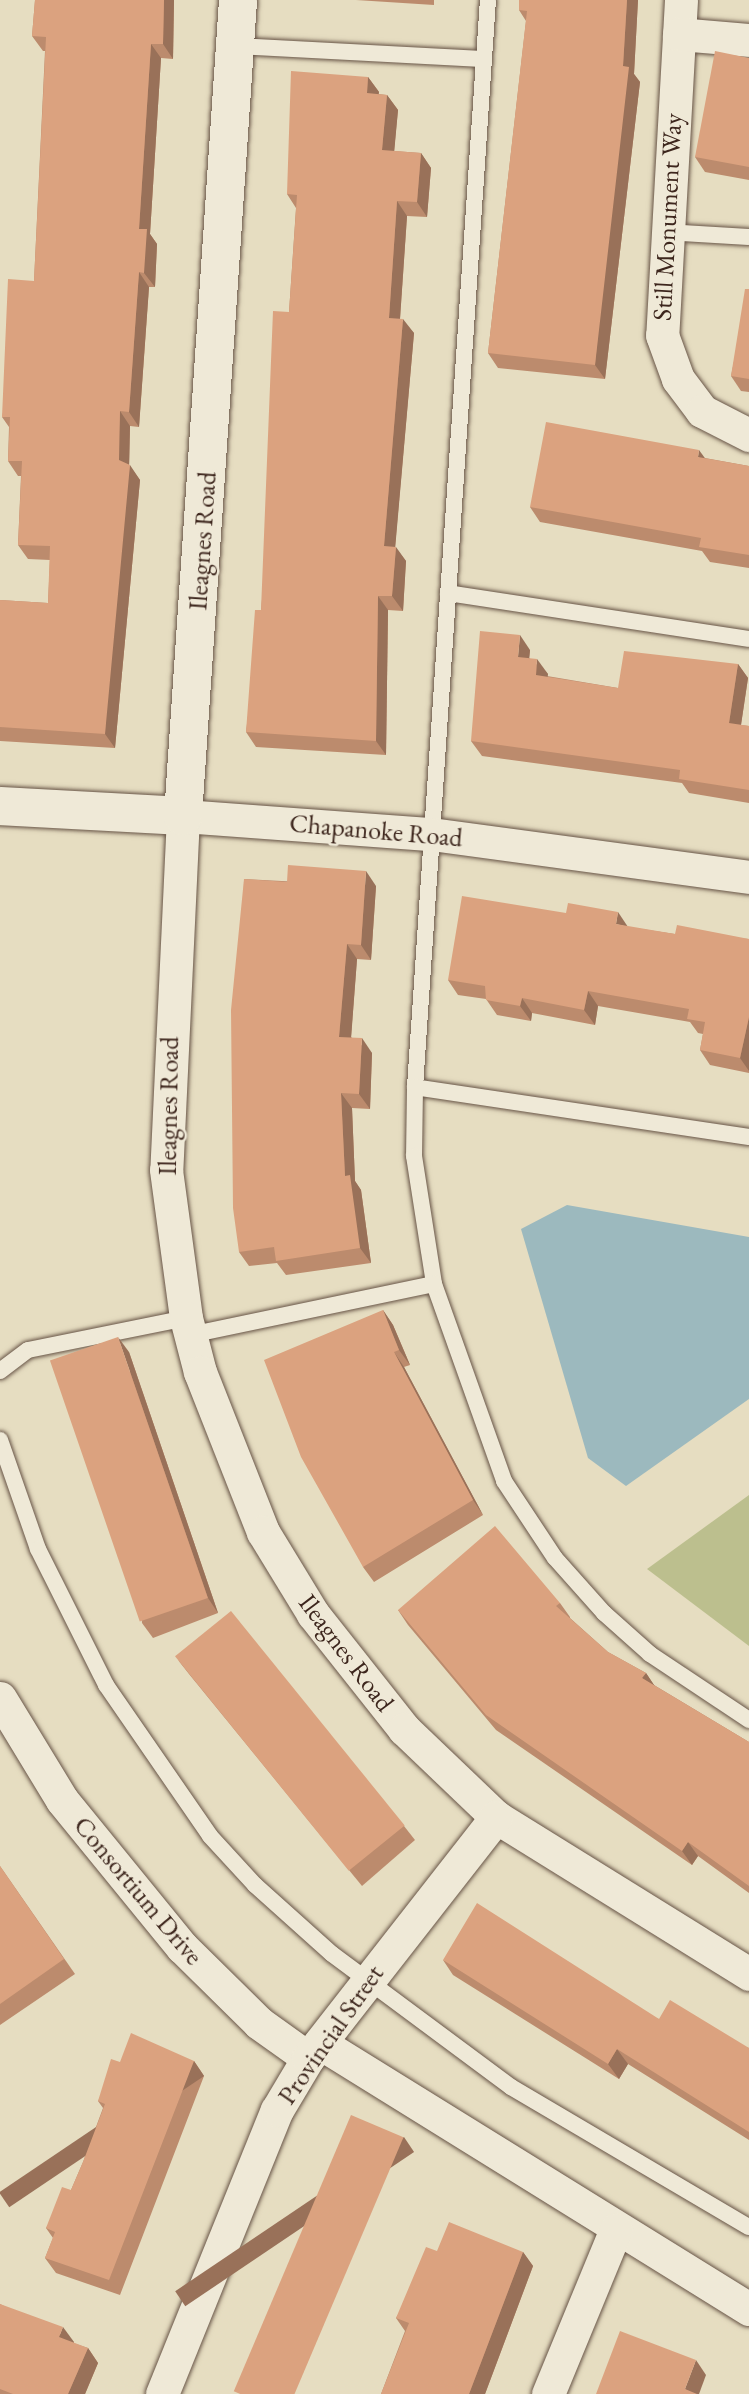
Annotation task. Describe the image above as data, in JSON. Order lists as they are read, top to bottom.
{
  "streets": {
    "street": [
      "Still Monument Way",
      "Ileagnes Road",
      "Chapanoke Road",
      "Consortium Drive",
      "Provincial Street"
    ]
  },
  "crossings": [
    ["Ileagnes Road", "Chapanoke Road"],
    ["Ileagnes Road", "Provincial Street"],
    ["Consortium Drive", "Provincial Street"]
  ]
}
